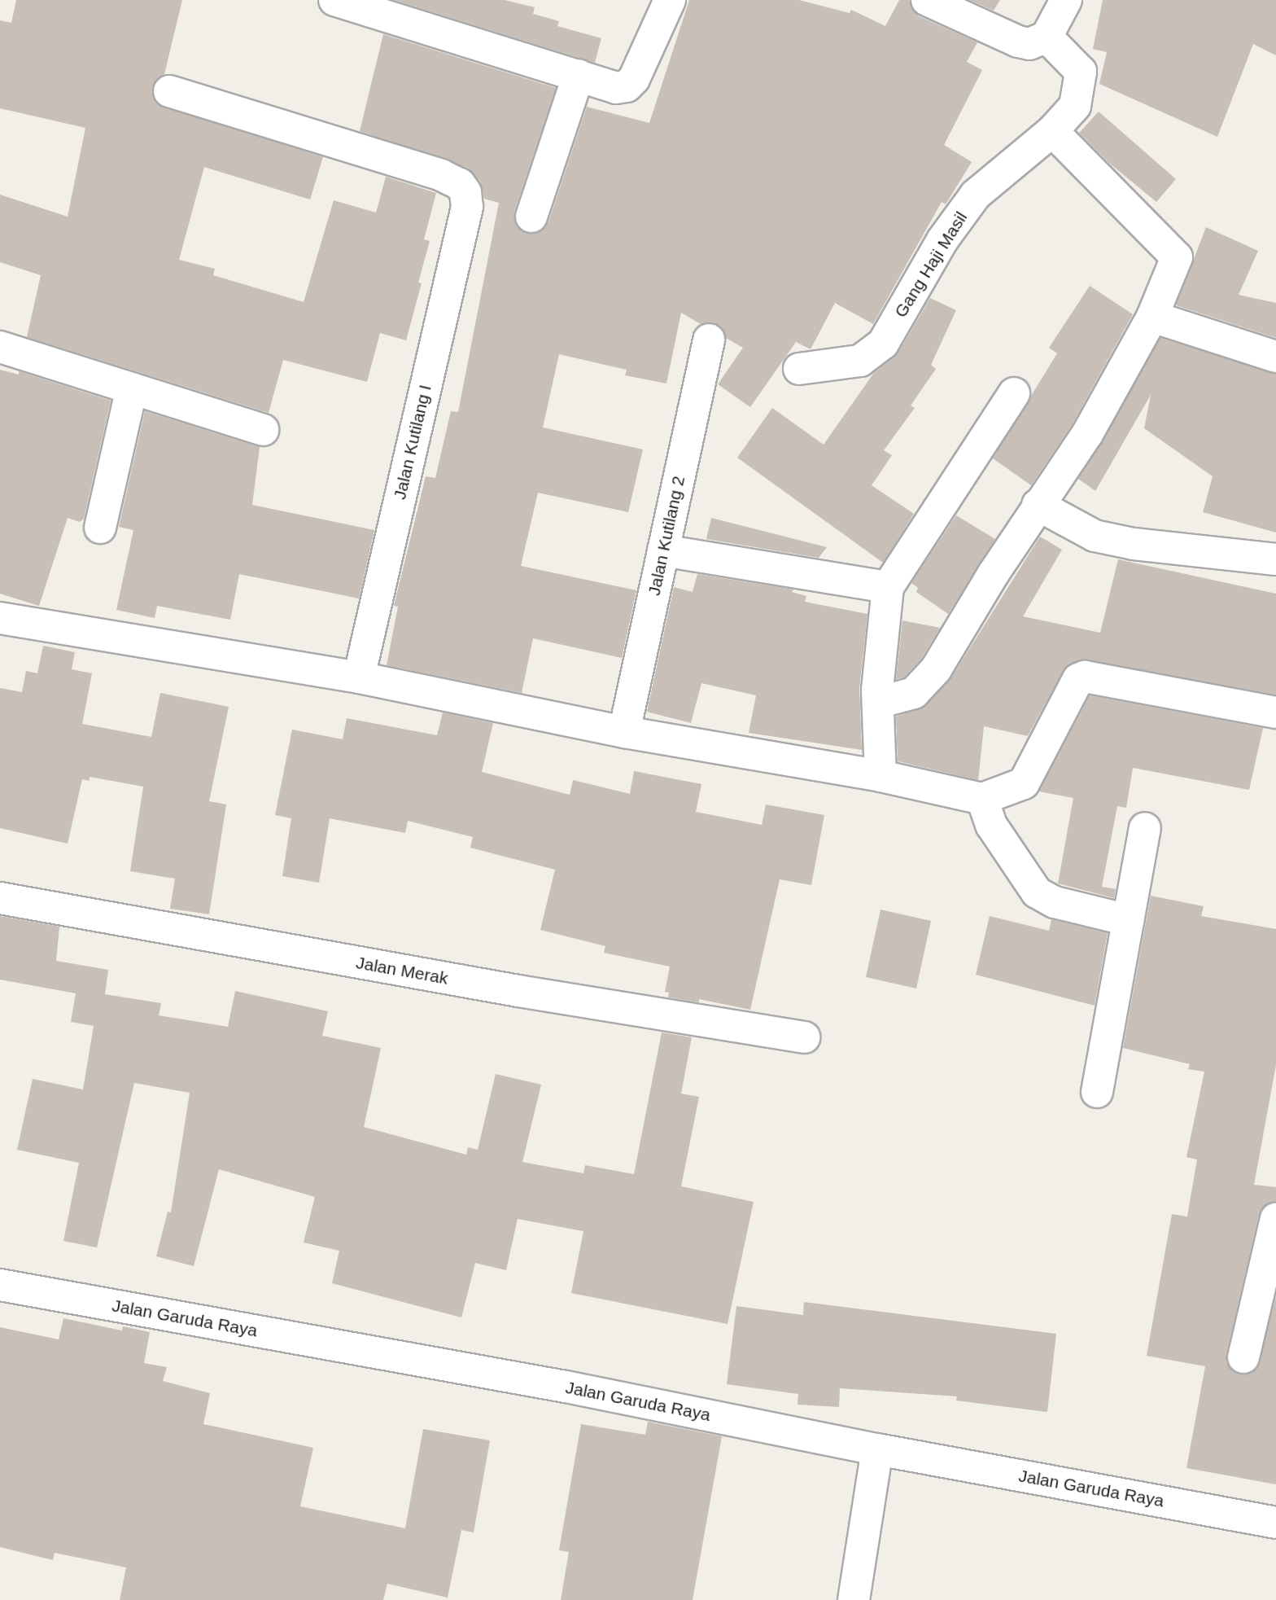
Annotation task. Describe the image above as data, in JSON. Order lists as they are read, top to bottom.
{
  "streets": {
    "street": [
      "Gang Haji Masil",
      "Jalan Kutilang I",
      "Jalan Kutilang 2",
      "Jalan Merak",
      "Jalan Garuda Raya"
    ]
  }
}
